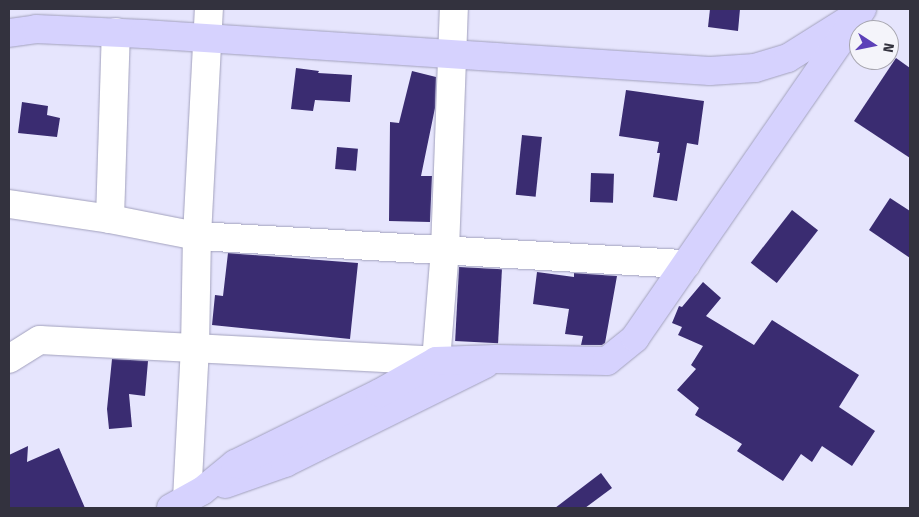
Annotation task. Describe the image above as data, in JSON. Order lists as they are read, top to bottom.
{
  "north": "right"
}
